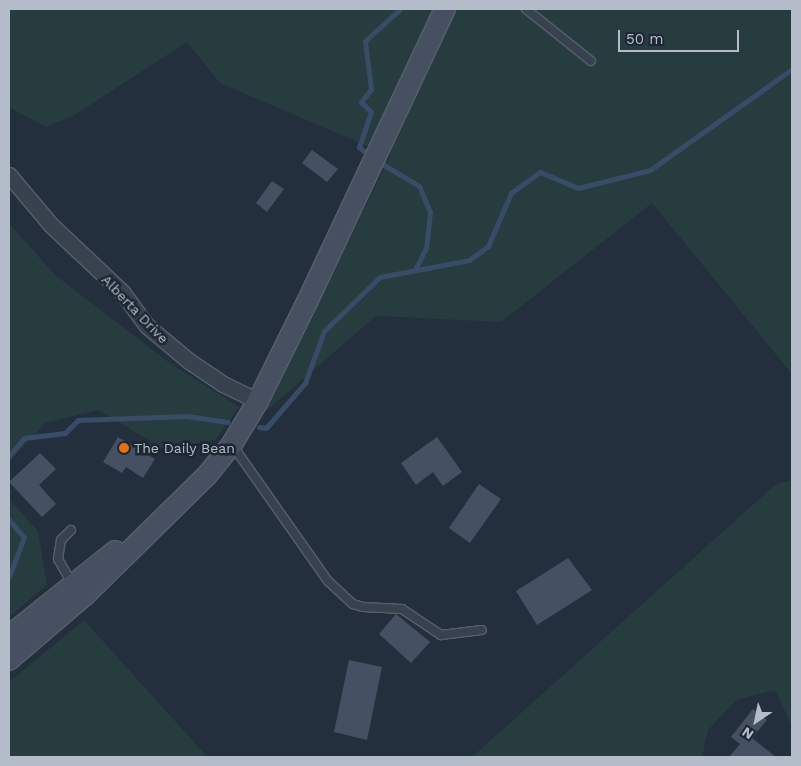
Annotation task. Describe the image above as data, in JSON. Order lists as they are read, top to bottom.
{
  "streets": {
    "street": ["Alberta Drive"]
  },
  "places": ["The Daily Bean"],
  "scale_bar": "50 m",
  "north": "bottom left"
}
